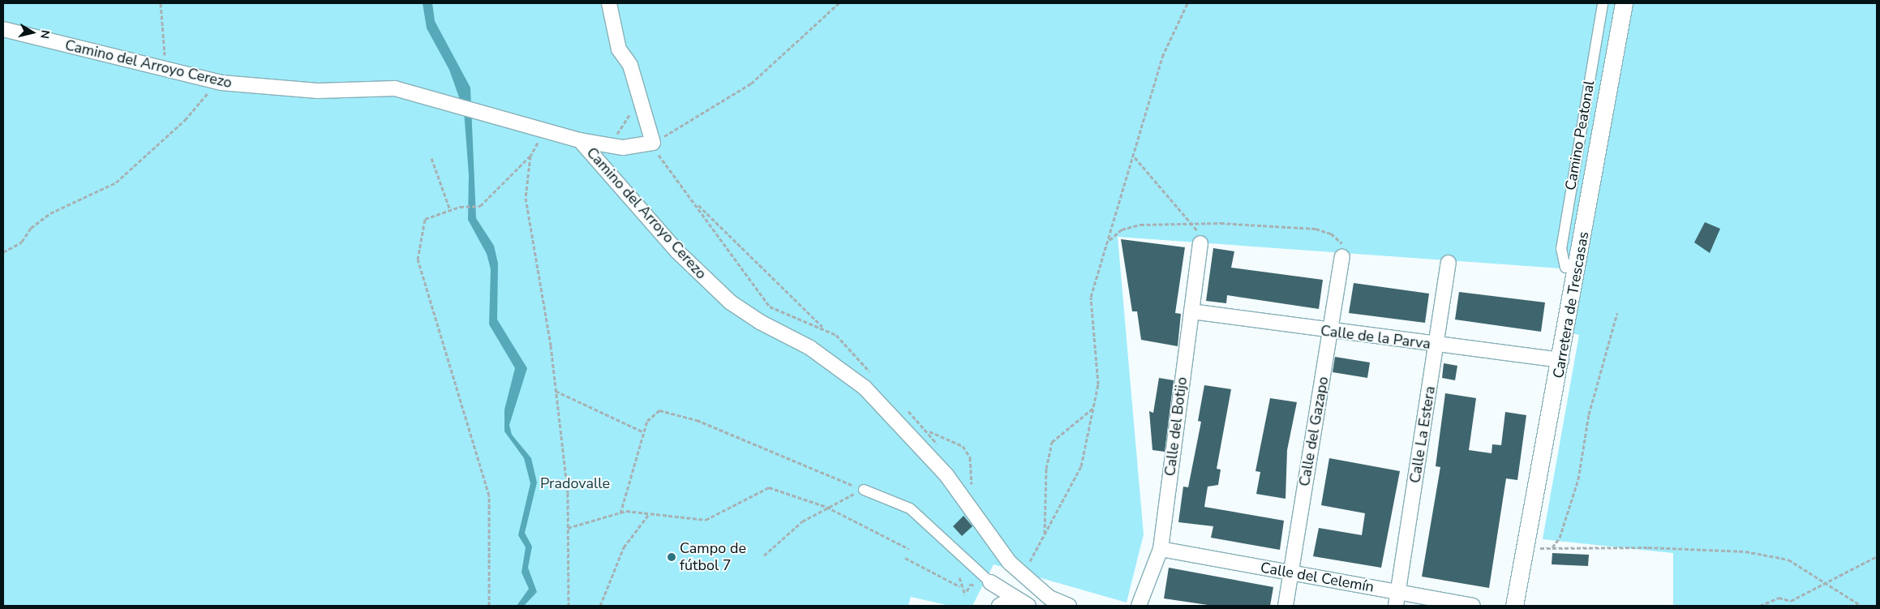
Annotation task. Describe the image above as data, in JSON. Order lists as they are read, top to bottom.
{
  "streets": {
    "street": [
      "Camino del Arroyo Cerezo",
      "Camino Peatonal",
      "Carretera de Trescasas",
      "Calle de la Parva",
      "Calle del Botijo",
      "Calle del Gazapo",
      "Calle La Estera",
      "Calle del Celemín"
    ]
  },
  "crossings": [
    ["Carretera de Trescasas", "Calle de la Parva"],
    ["Calle de la Parva", "Calle del Botijo"],
    ["Calle de la Parva", "Calle del Gazapo"],
    ["Calle de la Parva", "Calle La Estera"],
    ["Calle del Botijo", "Calle del Celemín"],
    ["Calle del Gazapo", "Calle del Celemín"],
    ["Calle La Estera", "Calle del Celemín"]
  ],
  "parks": ["Pradovalle"],
  "places": ["Campo de fútbol 7"],
  "north": "right"
}
